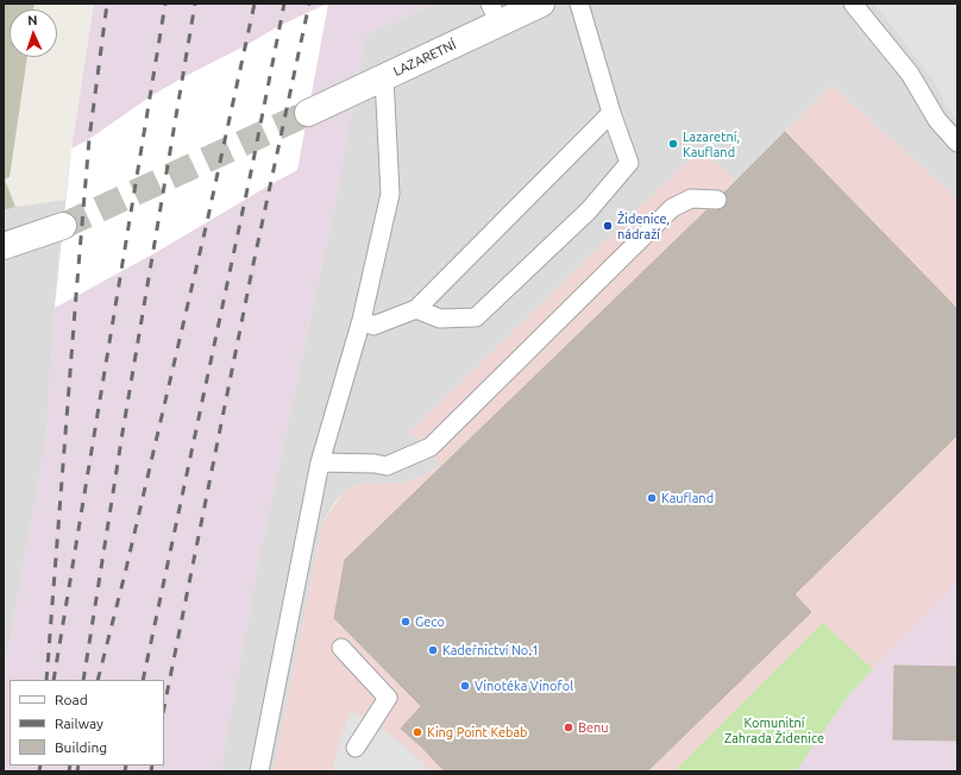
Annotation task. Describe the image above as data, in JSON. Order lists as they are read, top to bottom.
{
  "streets": {
    "street": ["LAZARETNÍ"]
  },
  "parks": ["Komunitní Zahrada Židenice"],
  "places": [
    "Lazaretní, Kaufland",
    "Židenice, nádraží",
    "Kaufland",
    "Geco",
    "Kadeřnictví No.1",
    "Vinotéka Vinofol",
    "Benu",
    "King Point Kebab"
  ],
  "legend": ["Road", "Railway", "Building"],
  "north": "top"
}
